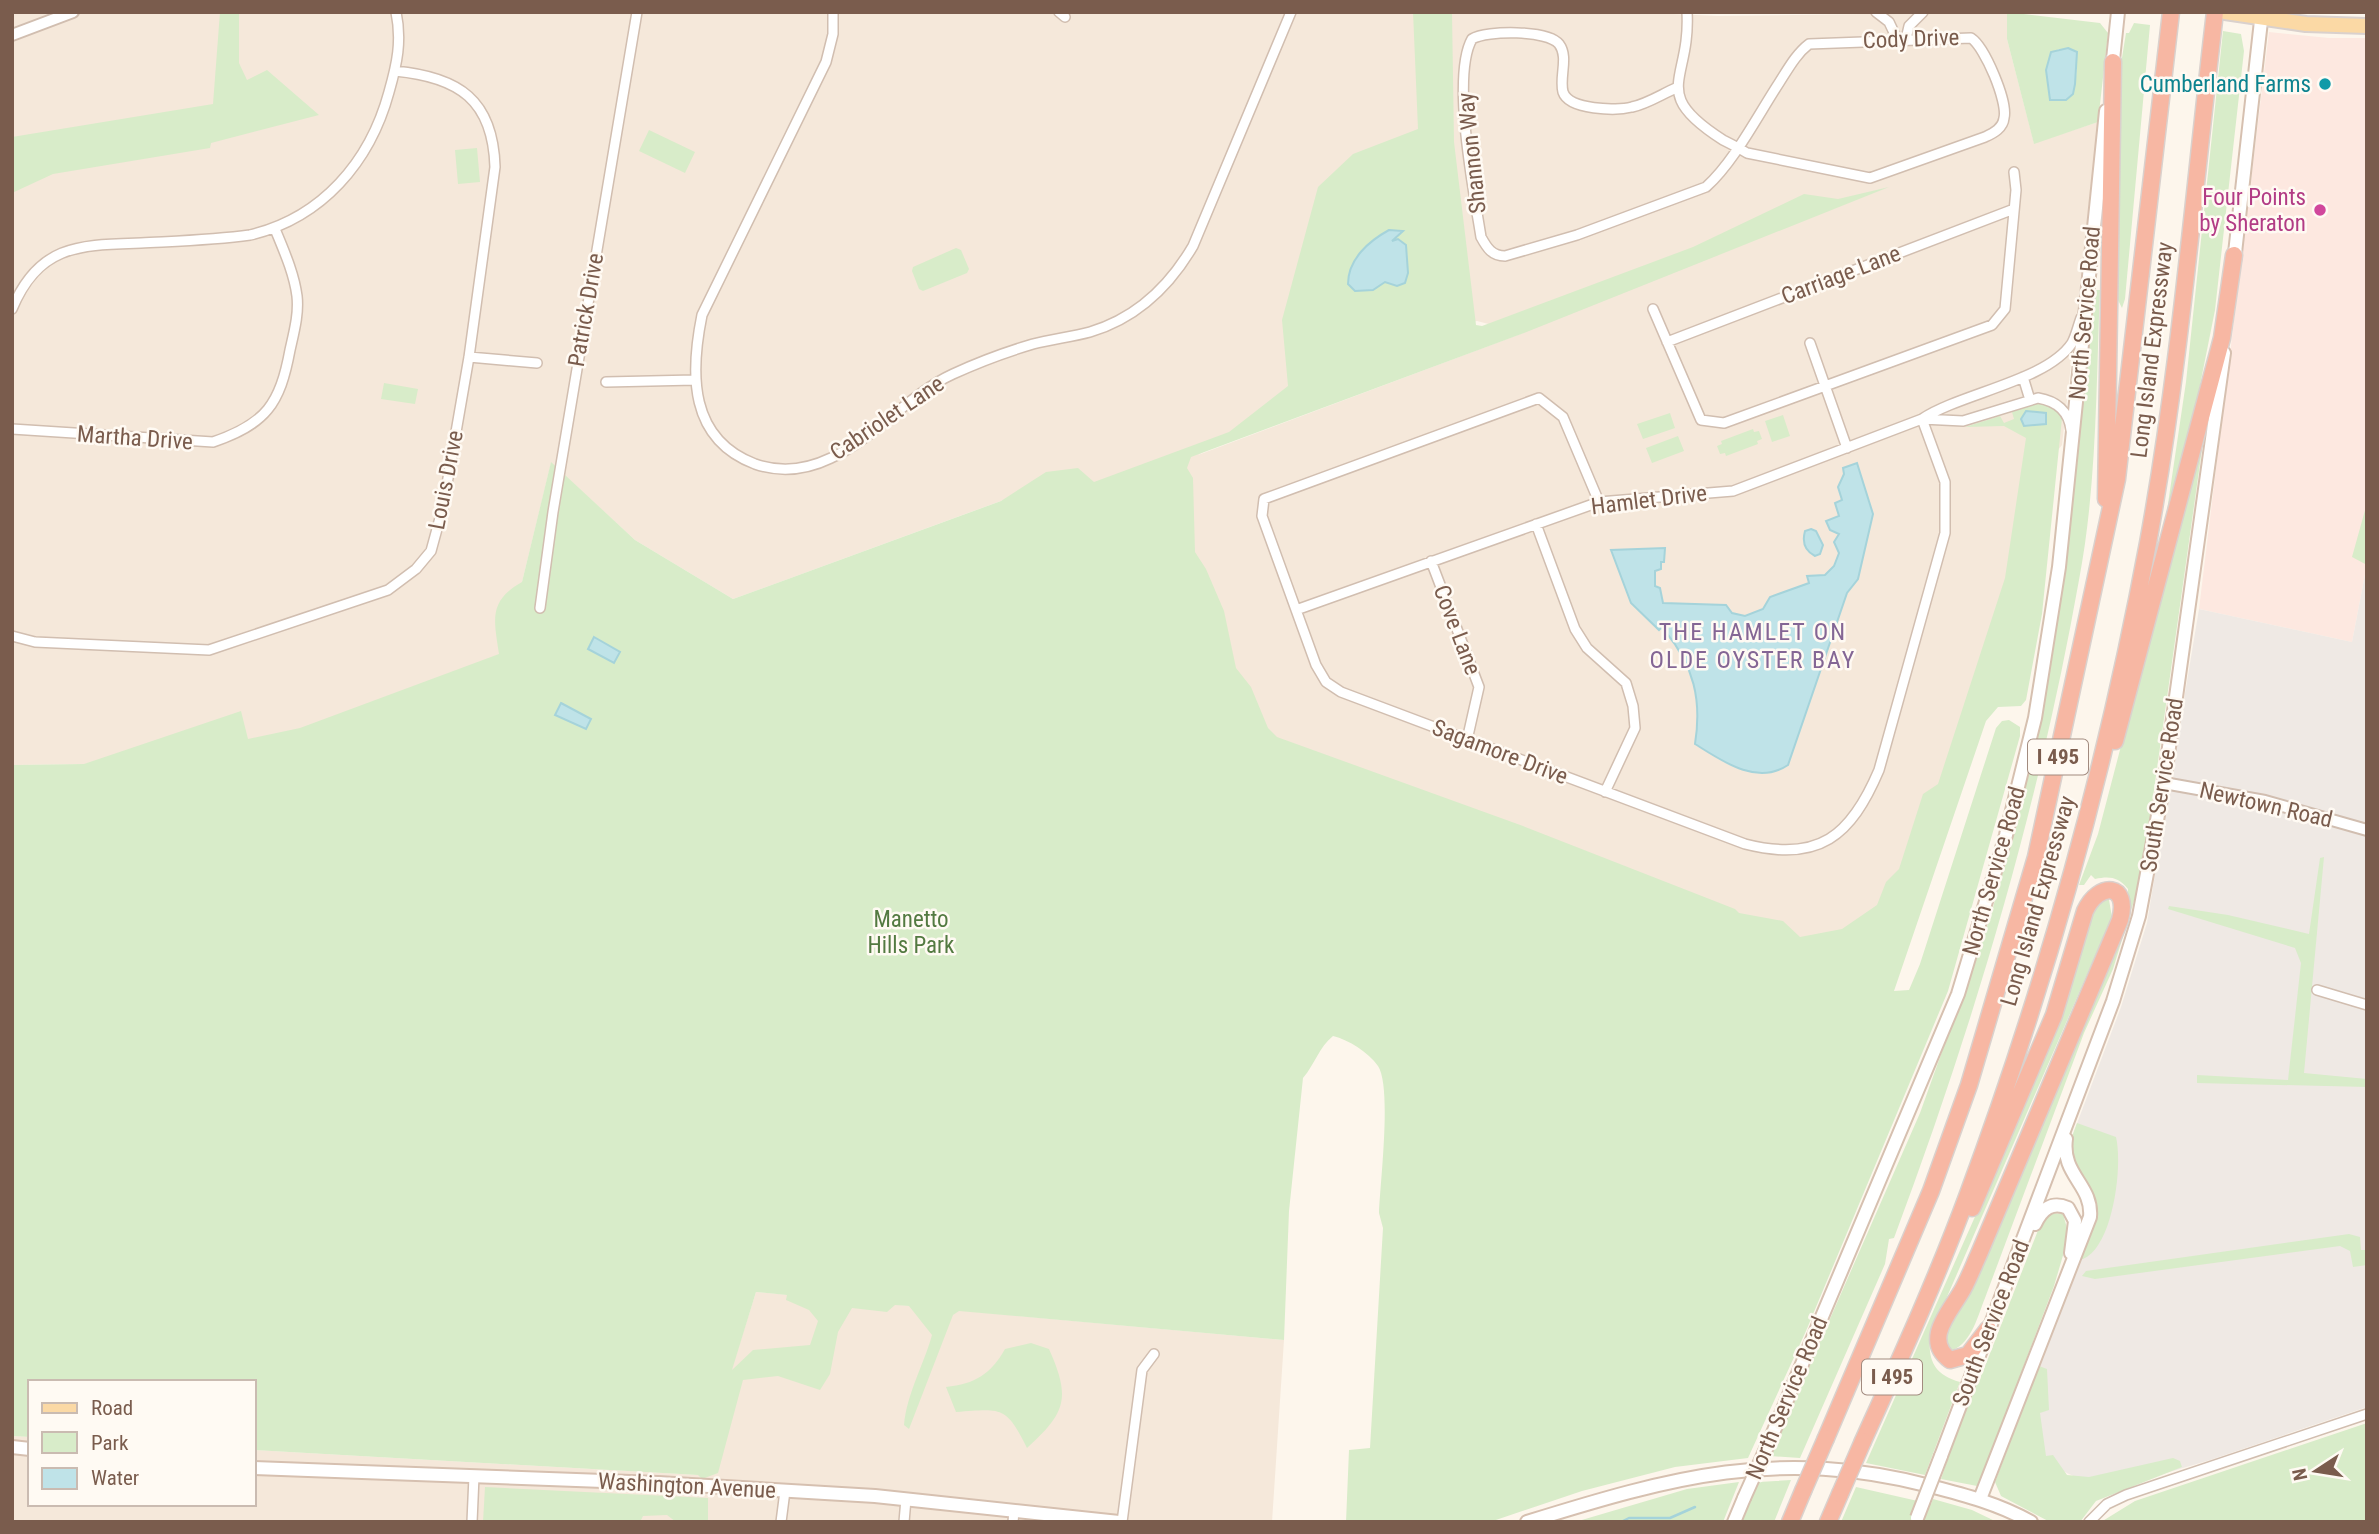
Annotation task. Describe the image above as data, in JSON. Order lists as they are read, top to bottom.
{
  "streets": {
    "highway": ["Long Island Expressway", "I 495"],
    "main road": ["North Service Road", "South Service Road", "Washington Avenue"],
    "street": [
      "Cody Drive",
      "Shannon Way",
      "Carriage Lane",
      "Patrick Drive",
      "Cabriolet Lane",
      "Martha Drive",
      "Louis Drive",
      "Hamlet Drive",
      "Cove Lane",
      "Sagamore Drive",
      "Newtown Road"
    ]
  },
  "crossings": [
    ["Cody Drive", "Shannon Way"],
    ["Patrick Drive", "Cabriolet Lane"],
    ["Patrick Drive", "Louis Drive"],
    ["North Service Road", "Hamlet Drive"],
    ["Hamlet Drive", "Cove Lane"],
    ["Hamlet Drive", "Sagamore Drive"],
    ["Cove Lane", "Sagamore Drive"],
    ["South Service Road", "Newtown Road"]
  ],
  "districts": ["THE HAMLET ON OLDE OYSTER BAY"],
  "parks": ["Manetto Hills Park"],
  "places": ["Cumberland Farms", "Four Points by Sheraton"],
  "legend": ["Road", "Park", "Water"],
  "north": "left"
}
